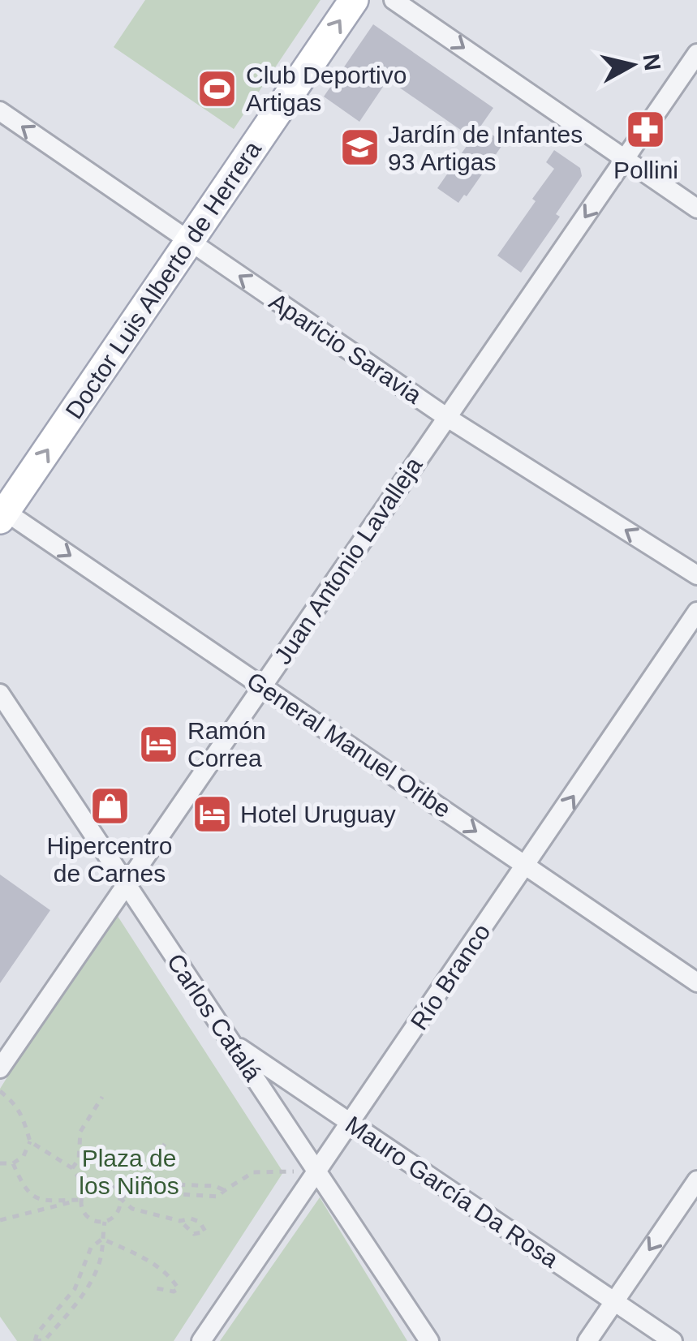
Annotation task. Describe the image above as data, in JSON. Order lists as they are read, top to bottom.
{
  "streets": {
    "main road": ["Doctor Luis Alberto de Herrera"],
    "street": [
      "Aparicio Saravia",
      "Juan Antonio Lavalleja",
      "General Manuel Oribe",
      "Río Branco",
      "Carlos Catalá",
      "Mauro García Da Rosa"
    ]
  },
  "crossings": [
    ["Doctor Luis Alberto de Herrera", "Aparicio Saravia"],
    ["Doctor Luis Alberto de Herrera", "General Manuel Oribe"],
    ["Aparicio Saravia", "Juan Antonio Lavalleja"],
    ["Juan Antonio Lavalleja", "General Manuel Oribe"],
    ["Juan Antonio Lavalleja", "Carlos Catalá"],
    ["General Manuel Oribe", "Río Branco"],
    ["Río Branco", "Carlos Catalá"],
    ["Río Branco", "Mauro García Da Rosa"],
    ["Carlos Catalá", "Mauro García Da Rosa"]
  ],
  "one_way": ["Doctor Luis Alberto de Herrera", "Aparicio Saravia", "General Manuel Oribe"],
  "parks": ["Plaza de los Niños"],
  "places": {
    "sports": ["Club Deportivo Artigas"],
    "pharmacy": ["Pollini"],
    "school or university": ["Jardín de Infantes 93 Artigas"],
    "hotel": ["Ramón Correa", "Hotel Uruguay"],
    "shop": ["Hipercentro de Carnes"]
  },
  "north": "right"
}
